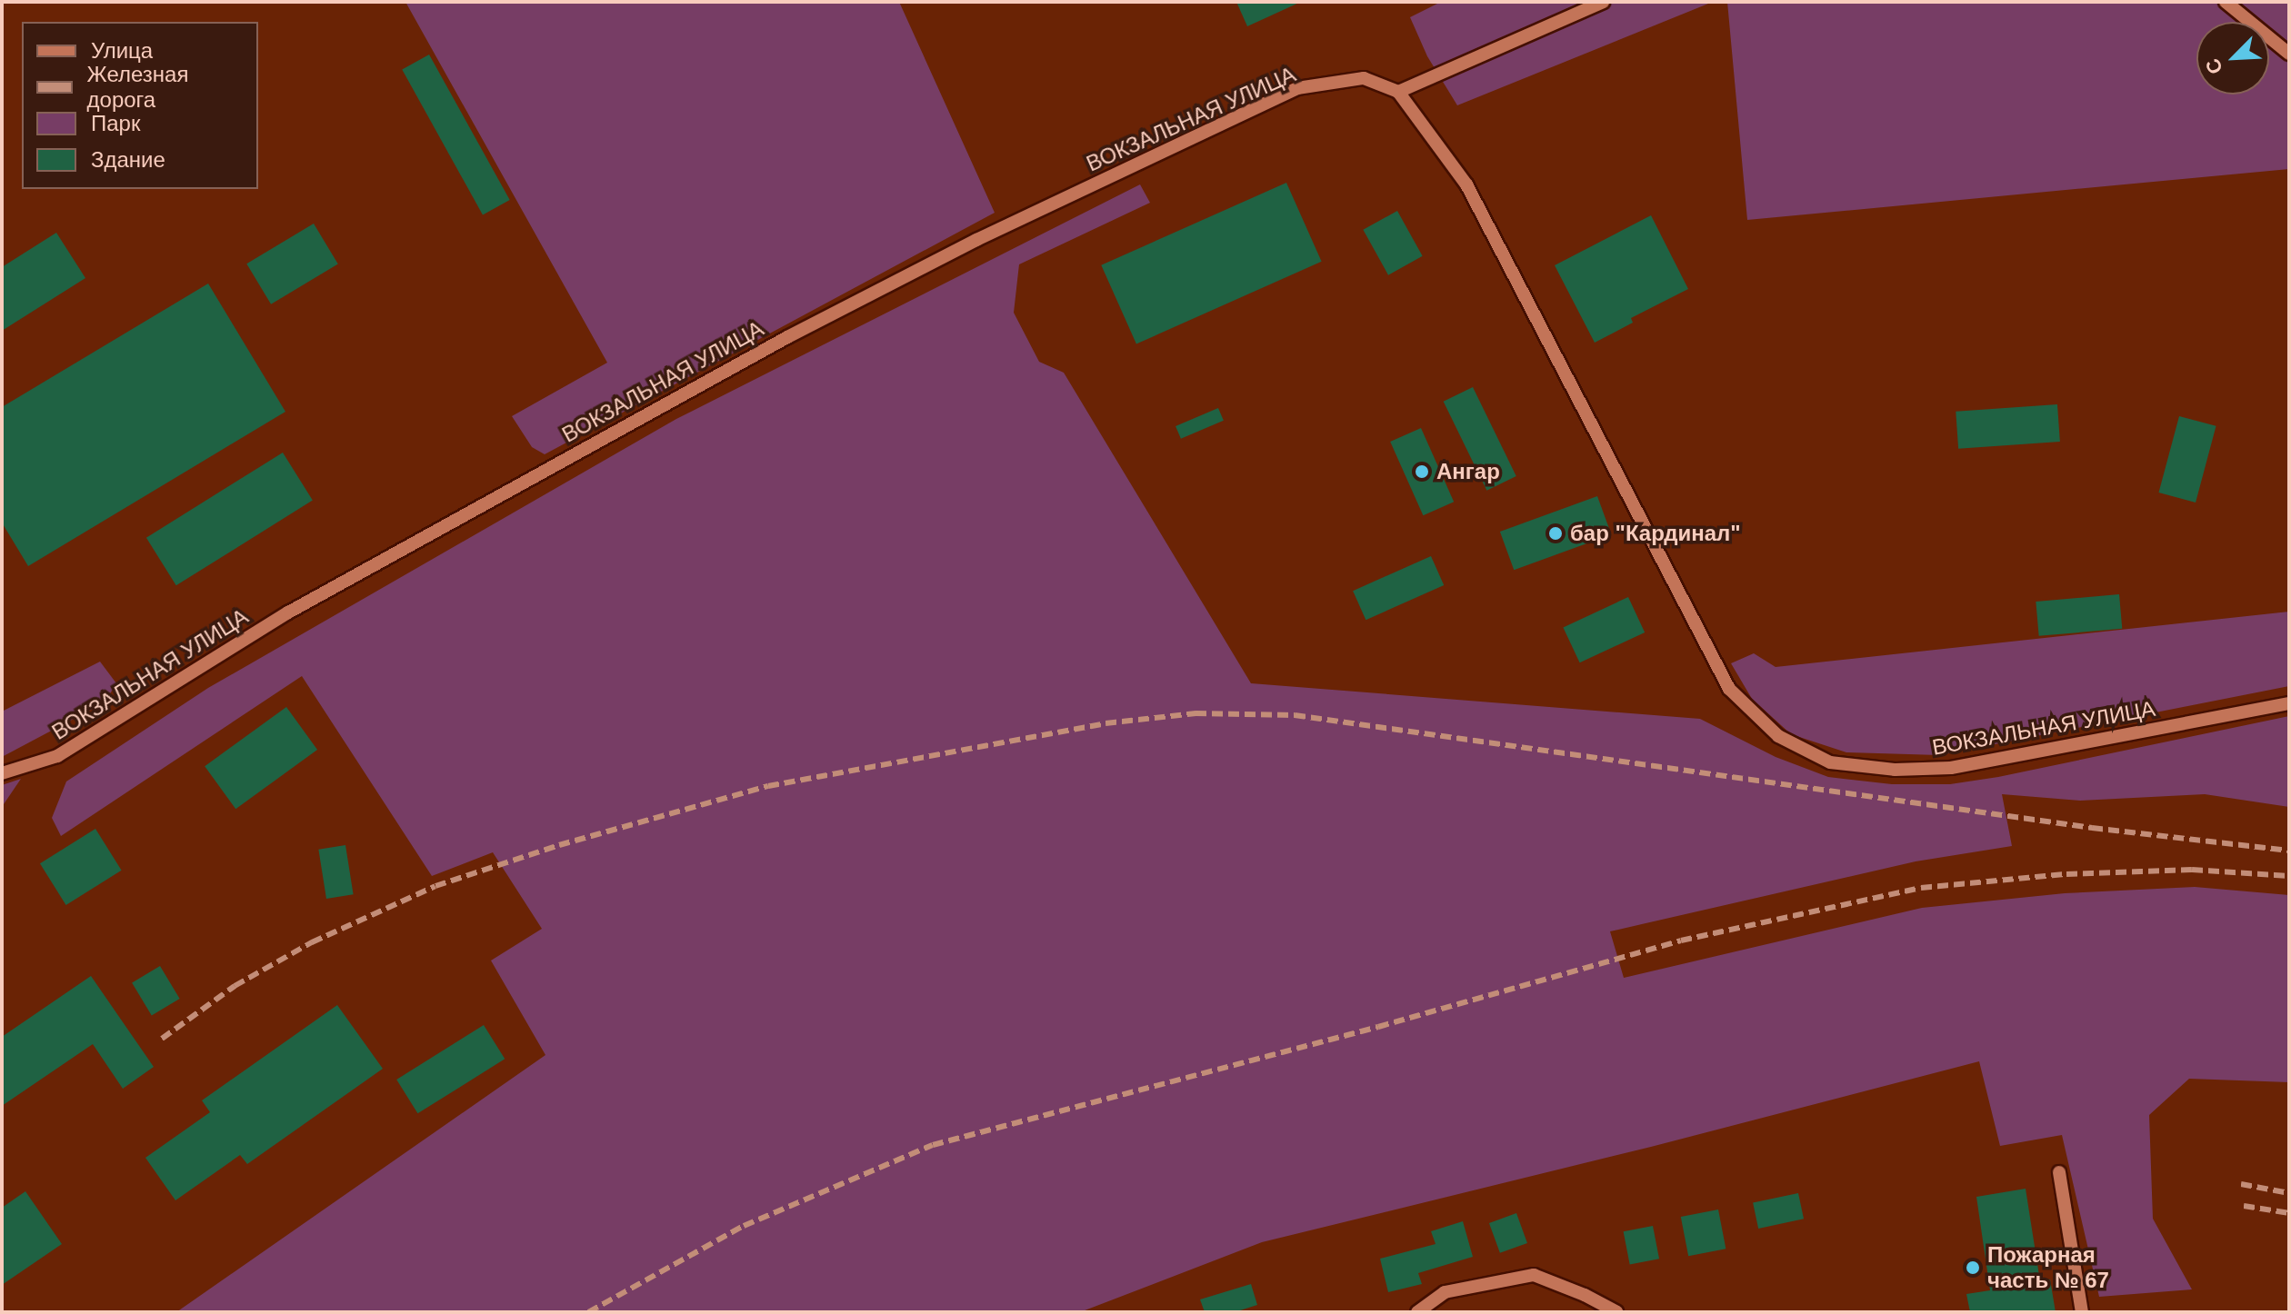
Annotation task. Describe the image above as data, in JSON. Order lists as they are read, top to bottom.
{
  "streets": {
    "street": ["ВОКЗАЛЬНАЯ УЛИЦА"]
  },
  "places": ["Ангар", "бар \"Кардинал\"", "Пожарная часть № 67"],
  "legend": [
    "Улица",
    "Железная дорога",
    "Парк",
    "Здание"
  ],
  "north": "bottom left"
}
